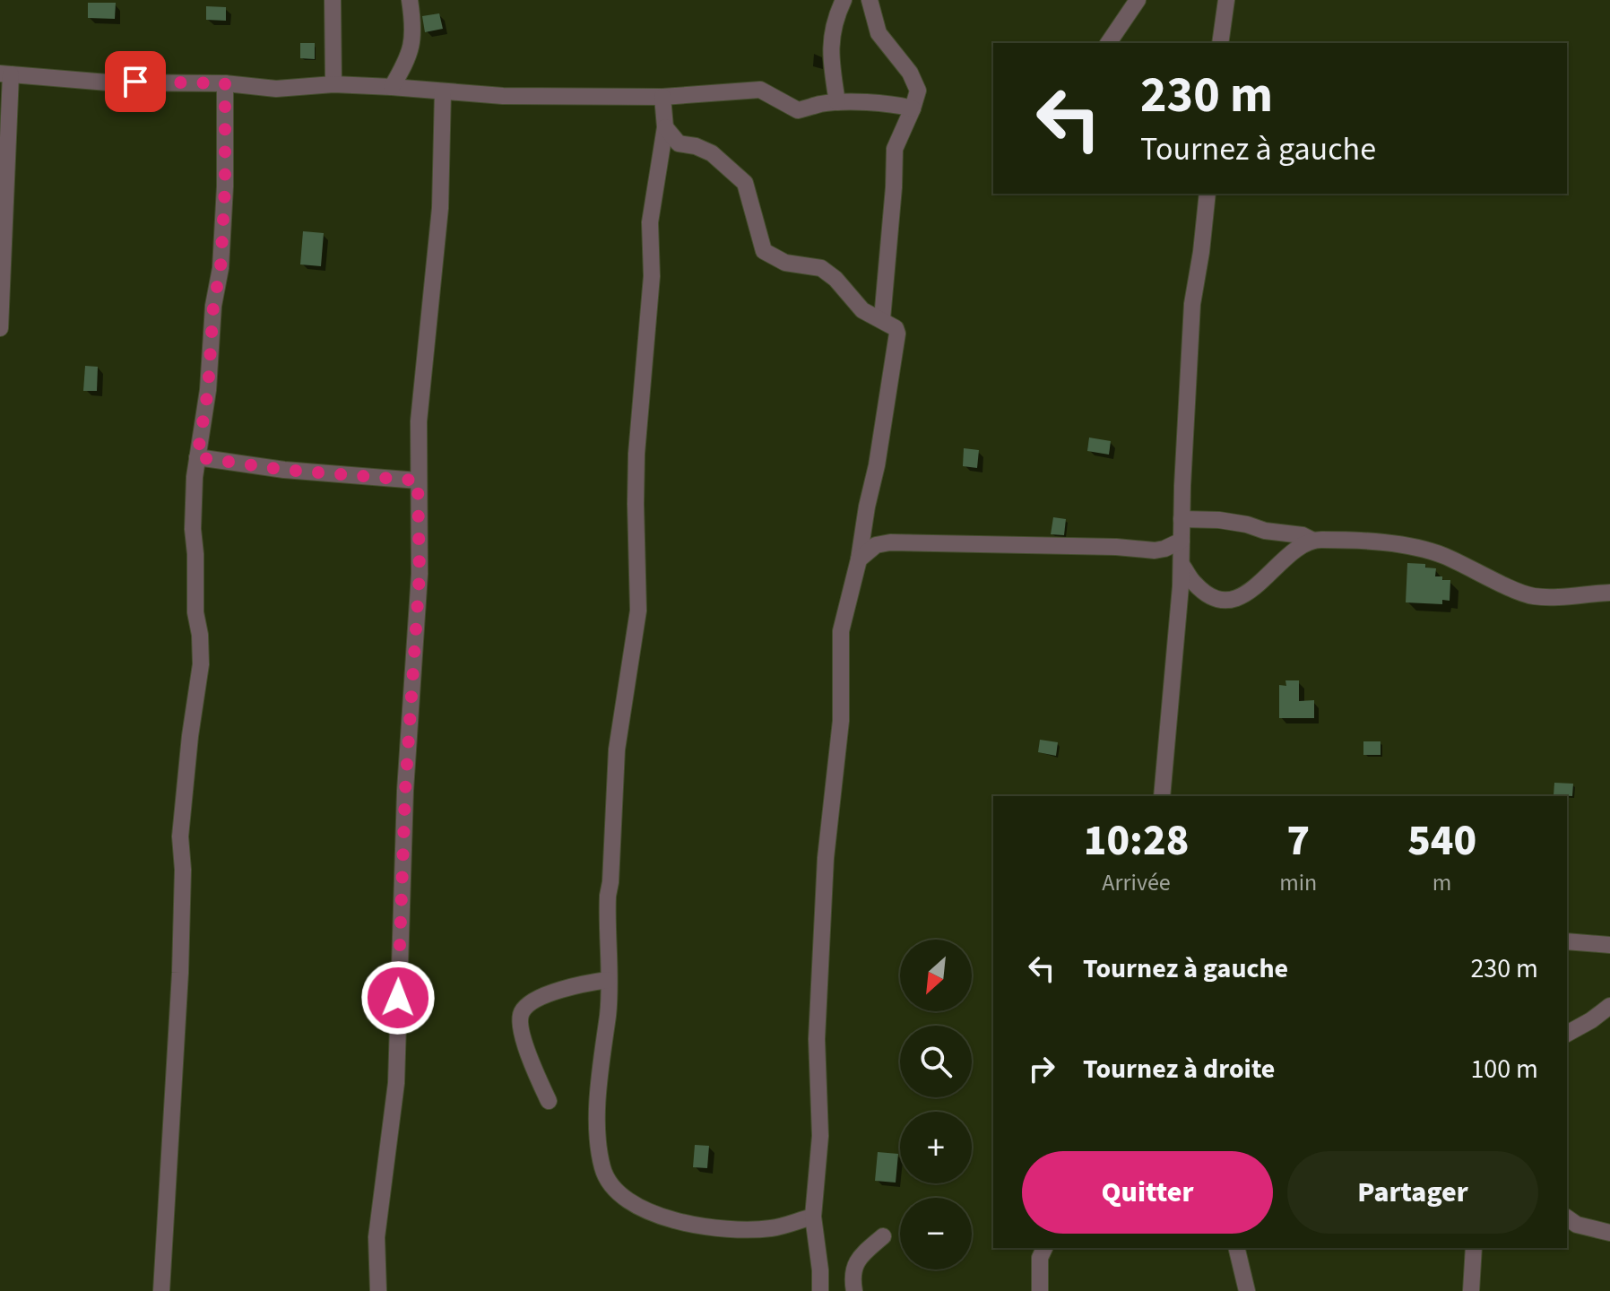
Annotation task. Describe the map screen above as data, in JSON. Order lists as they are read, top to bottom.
{
  "north": "bottom left",
  "page": {
    "turn": ["230 m", "Tournez à gauche"],
    "eta": [
      "10:28",
      "Arrivée",
      "7",
      "min",
      "540",
      "m"
    ],
    "list": [
      {
        "name": "Tournez à gauche",
        "value": "230 m"
      },
      {
        "name": "Tournez à droite",
        "value": "100 m"
      }
    ],
    "map_buttons": ["+", "−"],
    "buttons": ["Quitter", "Partager"]
  }
}
